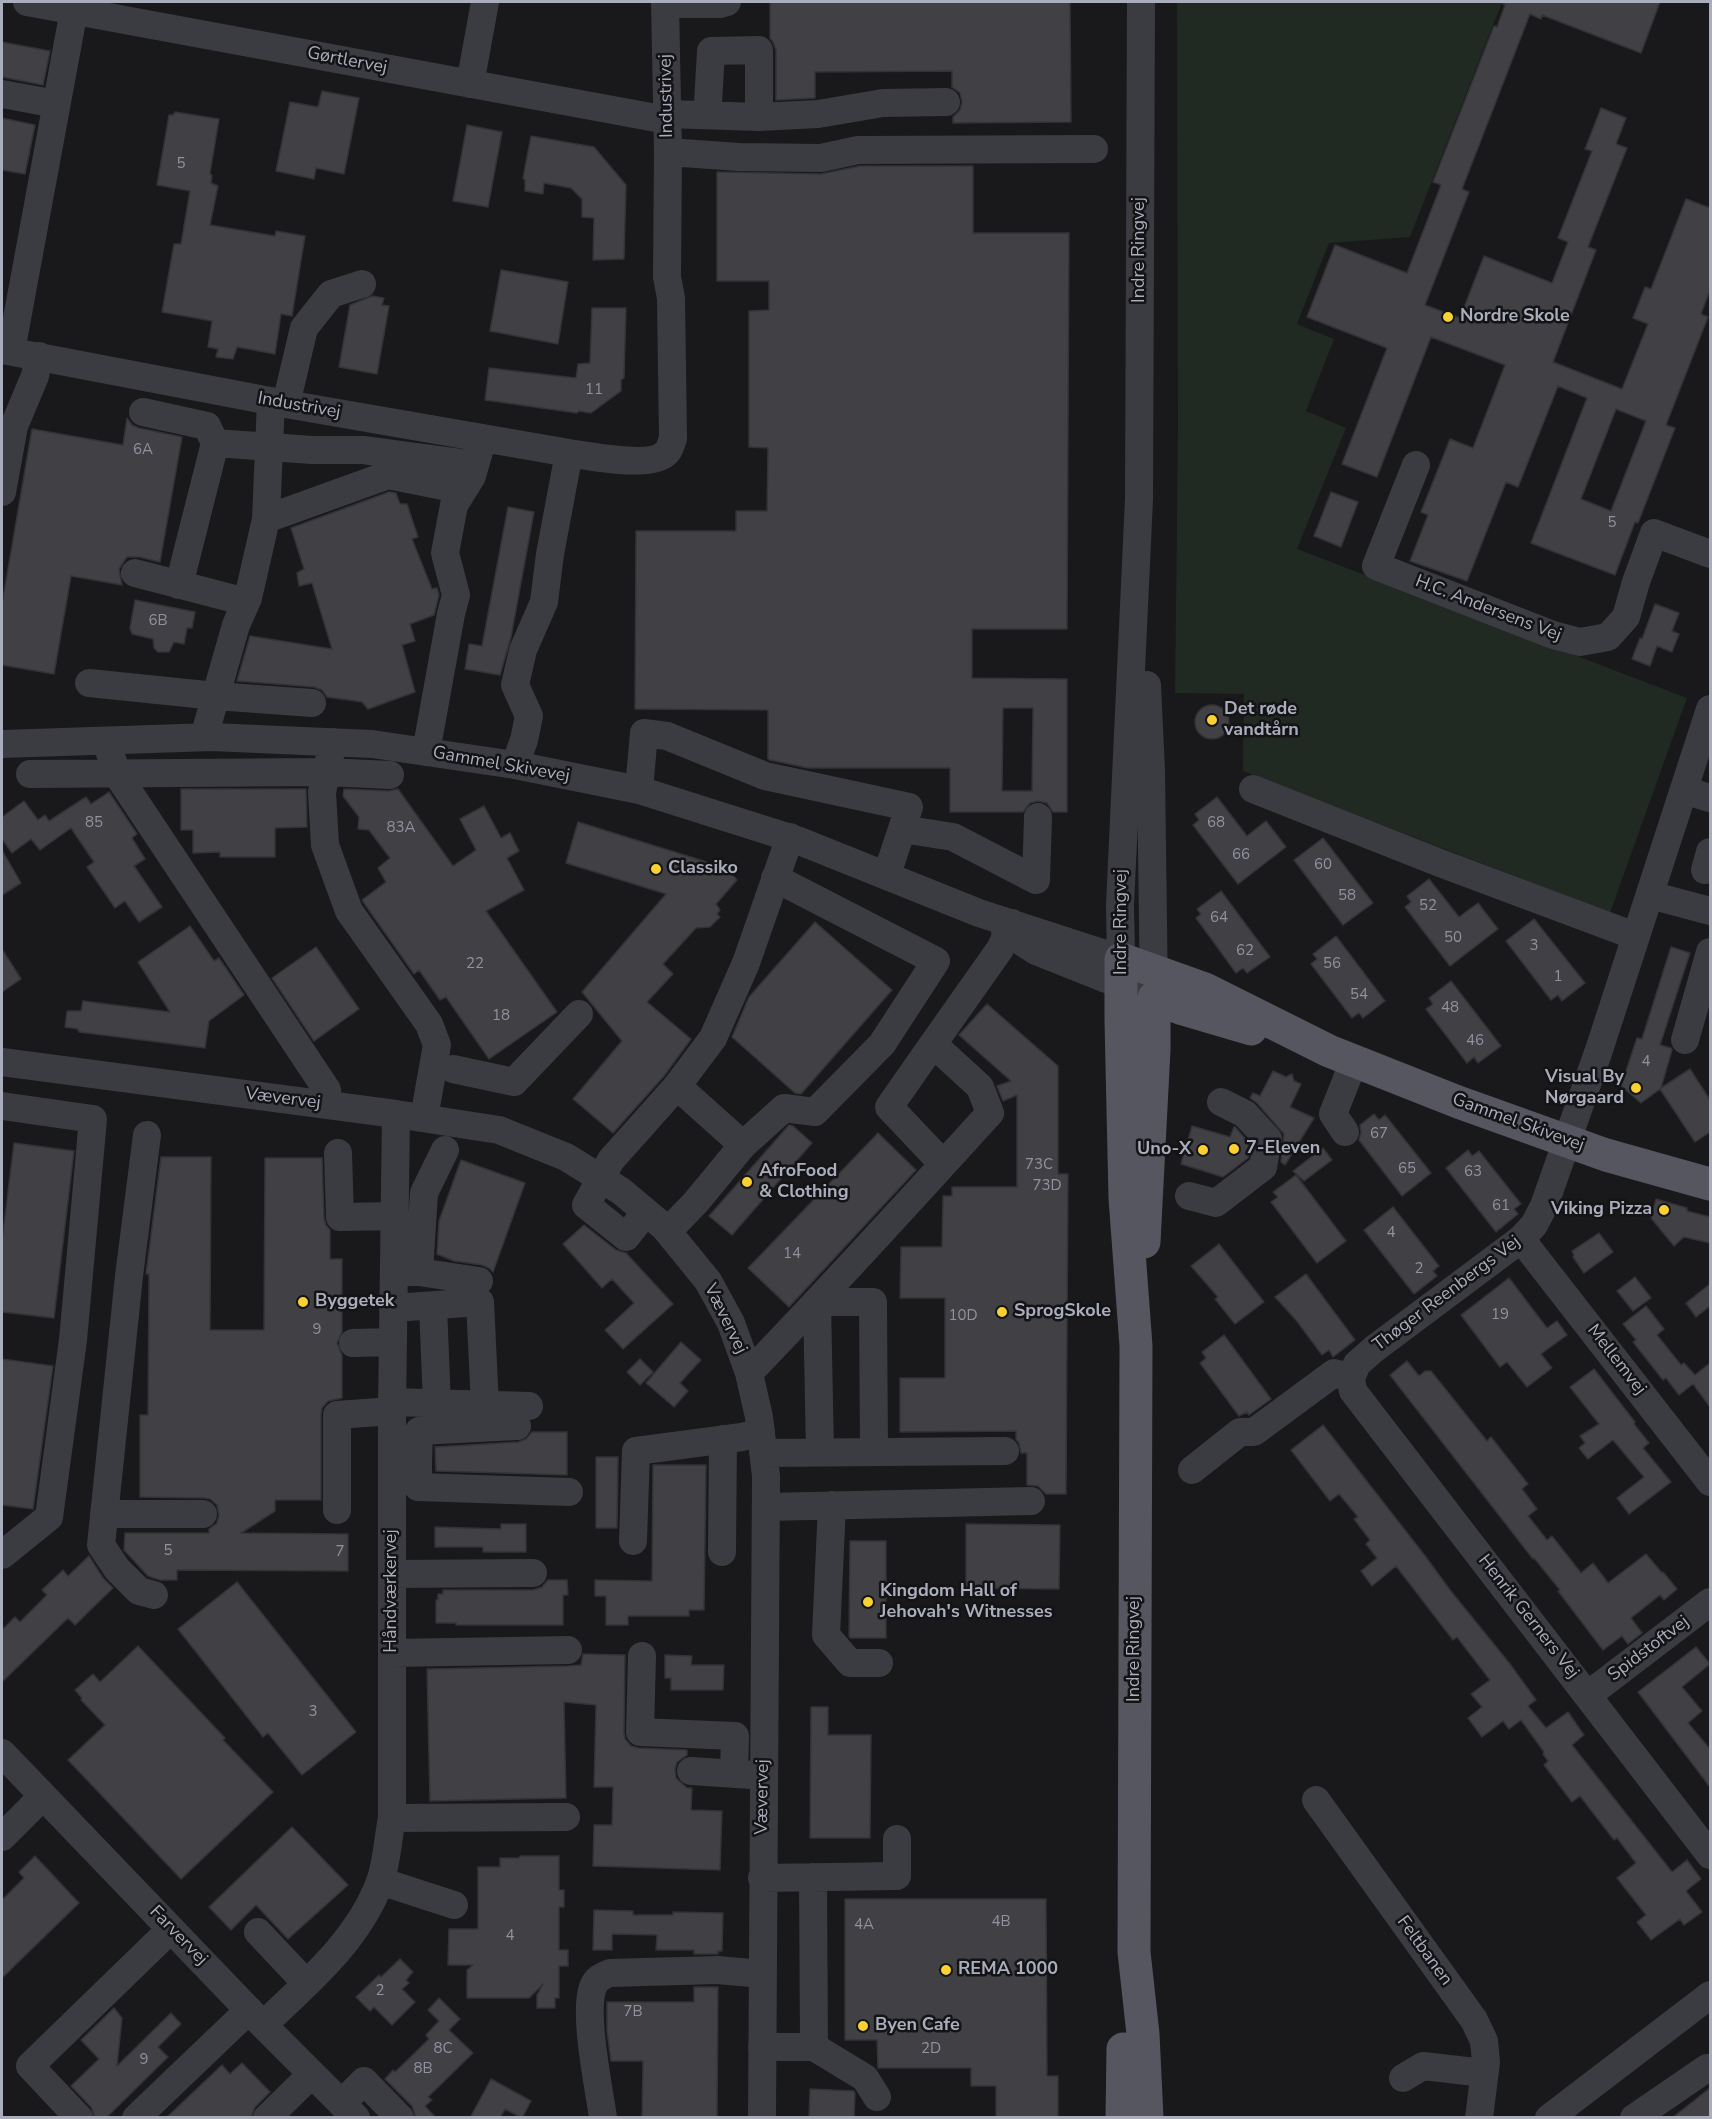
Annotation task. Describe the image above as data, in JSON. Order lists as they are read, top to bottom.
{
  "streets": {
    "main road": ["Indre Ringvej", "Gammel Skivevej"],
    "street": [
      "Gørtlervej",
      "Industrivej",
      "H.C. Andersens Vej",
      "Vævervej",
      "Thøger Reenbergs Vej",
      "Mellemvej",
      "Håndværkervej",
      "Henrik Gerners Vej",
      "Spidstoftvej",
      "Farvervej",
      "Feltbanen"
    ]
  },
  "crossings": [
    ["Gørtlervej", "Industrivej"],
    ["Indre Ringvej", "Gammel Skivevej"],
    ["Gammel Skivevej", "Thøger Reenbergs Vej"],
    ["Vævervej", "Håndværkervej"],
    ["Thøger Reenbergs Vej", "Mellemvej"],
    ["Thøger Reenbergs Vej", "Henrik Gerners Vej"],
    ["Håndværkervej", "Farvervej"],
    ["Henrik Gerners Vej", "Spidstoftvej"]
  ],
  "places": [
    "Nordre Skole",
    "Det røde vandtårn",
    "Classiko",
    "Visual By Nørgaard",
    "7-Eleven",
    "Uno-X",
    "AfroFood & Clothing",
    "Viking Pizza",
    "Byggetek",
    "SprogSkole",
    "Kingdom Hall of Jehovah's Witnesses",
    "REMA 1000",
    "Byen Cafe"
  ],
  "house_numbers": [
    "5",
    "11",
    "6A",
    "5",
    "6B",
    "85",
    "68",
    "83A",
    "66",
    "60",
    "58",
    "52",
    "64",
    "50",
    "3",
    "62",
    "22",
    "56",
    "1",
    "54",
    "48",
    "18",
    "46",
    "4",
    "67",
    "73C",
    "65",
    "63",
    "73D",
    "61",
    "4",
    "14",
    "2",
    "19",
    "10D",
    "9",
    "5",
    "7",
    "3",
    "4B",
    "4A",
    "4",
    "2",
    "7B",
    "8C",
    "2D",
    "9",
    "8B"
  ]
}
